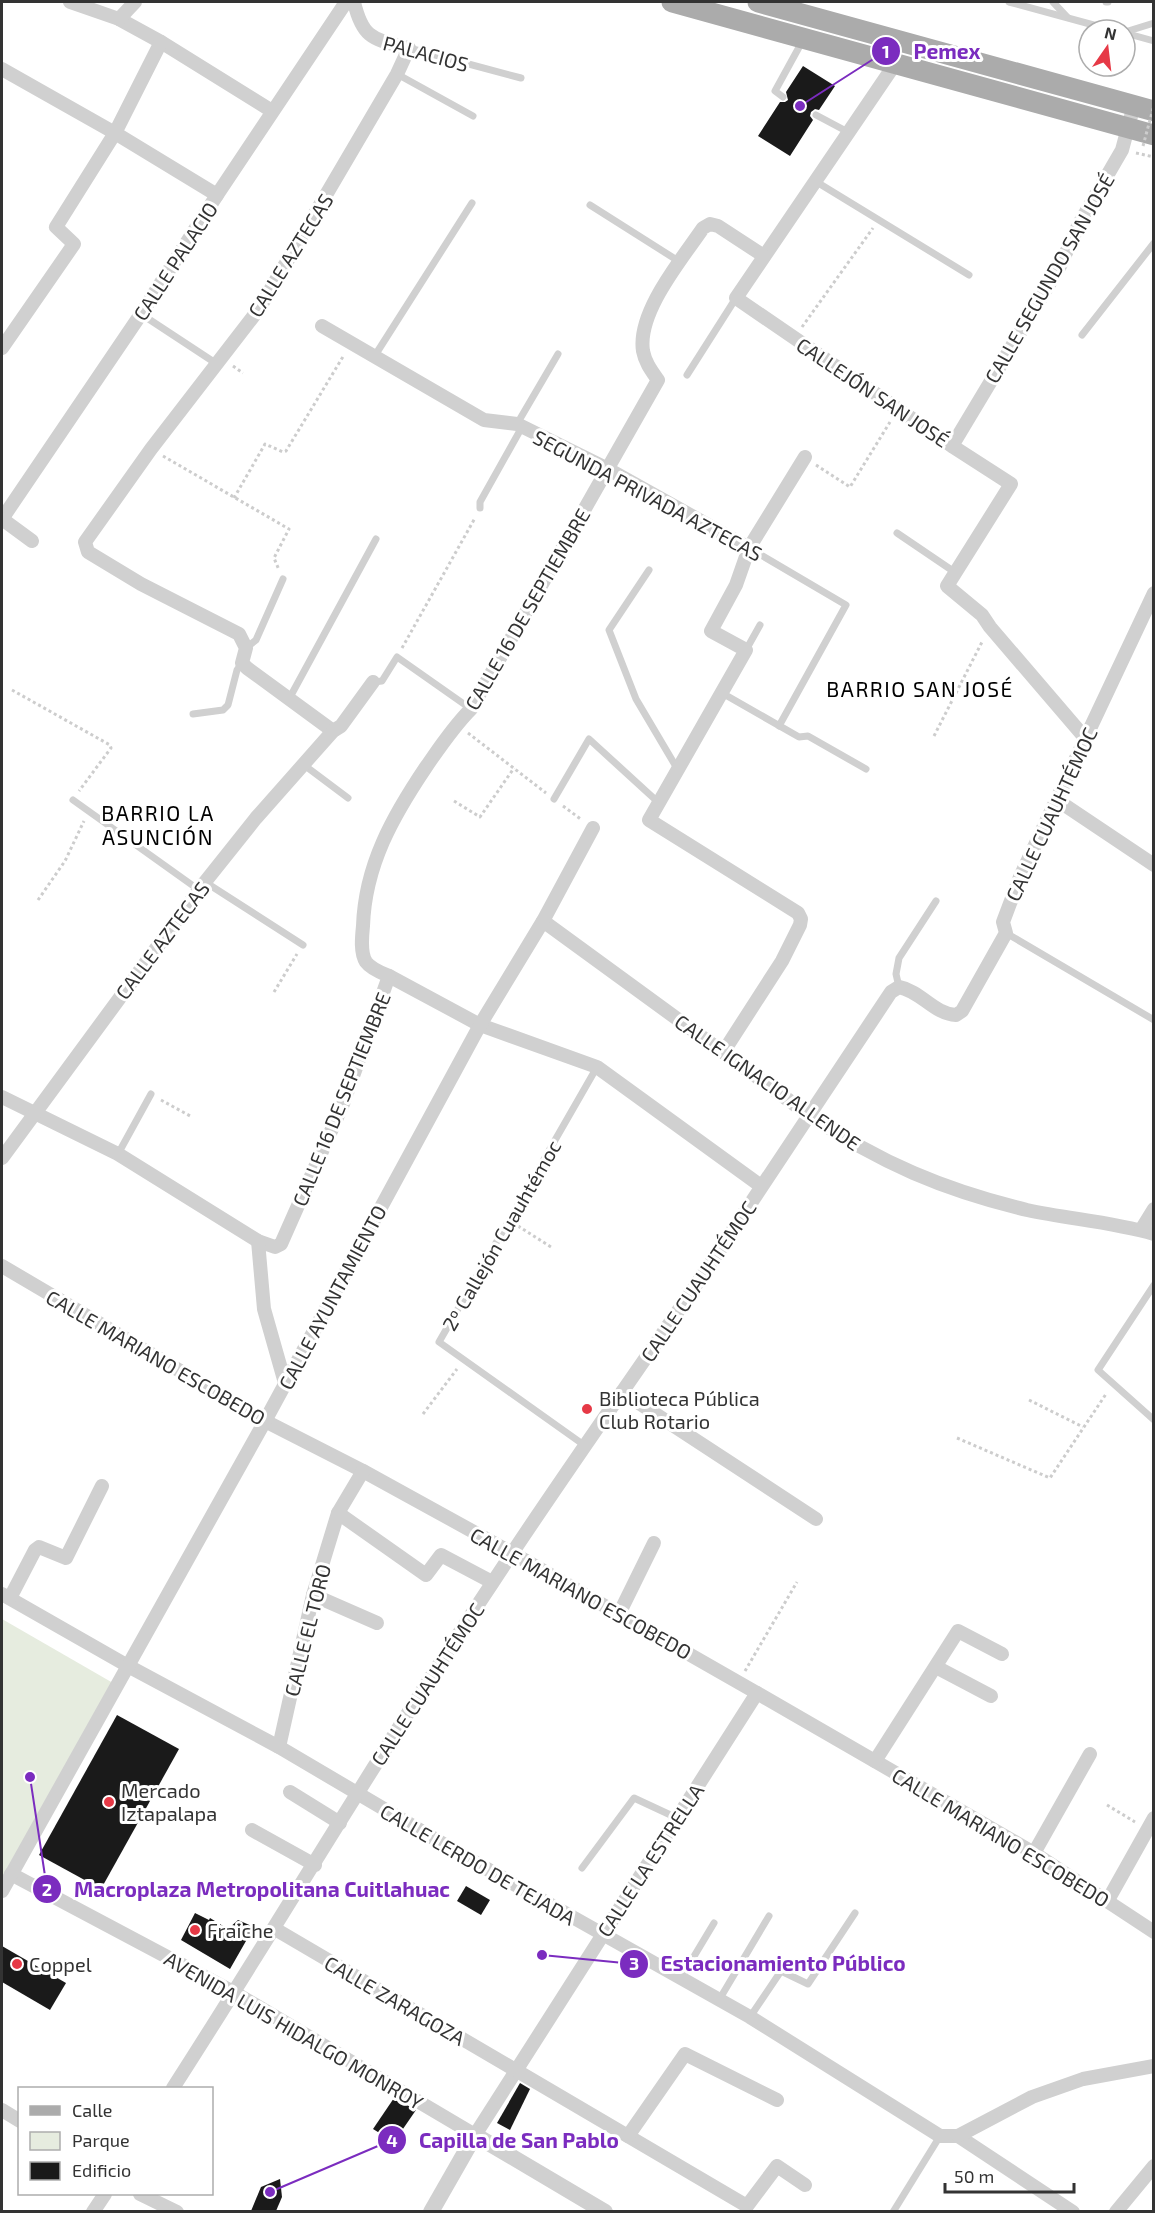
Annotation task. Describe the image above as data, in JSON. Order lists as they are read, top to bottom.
{
  "streets": {
    "street": [
      "PALACIOS",
      "CALLE AZTECAS",
      "CALLE PALACIO",
      "CALLE SEGUNDO SAN JOSÉ",
      "CALLEJÓN SAN JOSÉ",
      "SEGUNDA PRIVADA AZTECAS",
      "CALLE 16 DE SEPTIEMBRE",
      "CALLE CUAUHTÉMOC",
      "CALLE IGNACIO ALLENDE",
      "CALLE AYUNTAMIENTO",
      "CALLE MARIANO ESCOBEDO",
      "CALLE EL TORO",
      "CALLE LA ESTRELLA",
      "CALLE LERDO DE TEJADA",
      "CALLE ZARAGOZA",
      "AVENIDA LUIS HIDALGO MONROY"
    ],
    "lane": ["2º Callejón Cuauhtémoc"]
  },
  "crossings": [
    ["PALACIOS", "CALLE AZTECAS"],
    ["CALLE SEGUNDO SAN JOSÉ", "CALLEJÓN SAN JOSÉ"],
    ["SEGUNDA PRIVADA AZTECAS", "CALLE 16 DE SEPTIEMBRE"],
    ["CALLE CUAUHTÉMOC", "CALLE IGNACIO ALLENDE"],
    ["CALLE CUAUHTÉMOC", "2º Callejón Cuauhtémoc"],
    ["CALLE CUAUHTÉMOC", "CALLE MARIANO ESCOBEDO"],
    ["CALLE CUAUHTÉMOC", "CALLE LERDO DE TEJADA"],
    ["CALLE CUAUHTÉMOC", "CALLE ZARAGOZA"],
    ["CALLE CUAUHTÉMOC", "AVENIDA LUIS HIDALGO MONROY"],
    ["CALLE IGNACIO ALLENDE", "CALLE AYUNTAMIENTO"],
    ["CALLE AYUNTAMIENTO", "CALLE MARIANO ESCOBEDO"],
    ["CALLE AYUNTAMIENTO", "CALLE LERDO DE TEJADA"],
    ["CALLE AYUNTAMIENTO", "AVENIDA LUIS HIDALGO MONROY"],
    ["CALLE MARIANO ESCOBEDO", "CALLE EL TORO"],
    ["CALLE MARIANO ESCOBEDO", "CALLE LA ESTRELLA"],
    ["CALLE EL TORO", "CALLE LERDO DE TEJADA"],
    ["CALLE LA ESTRELLA", "CALLE LERDO DE TEJADA"],
    ["CALLE LA ESTRELLA", "CALLE ZARAGOZA"],
    ["CALLE LA ESTRELLA", "AVENIDA LUIS HIDALGO MONROY"]
  ],
  "districts": ["BARRIO SAN JOSÉ", "BARRIO LA ASUNCIÓN"],
  "places": [
    "Pemex",
    "Biblioteca Pública Club Rotario",
    "Macroplaza Metropolitana Cuitlahuac",
    "Mercado Iztapalapa",
    "Fraiche",
    "Estacionamiento Público",
    "Coppel",
    "Capilla de San Pablo"
  ],
  "legend": ["Calle", "Parque", "Edificio"],
  "scale_bar": "50 m",
  "north": "top"
}
